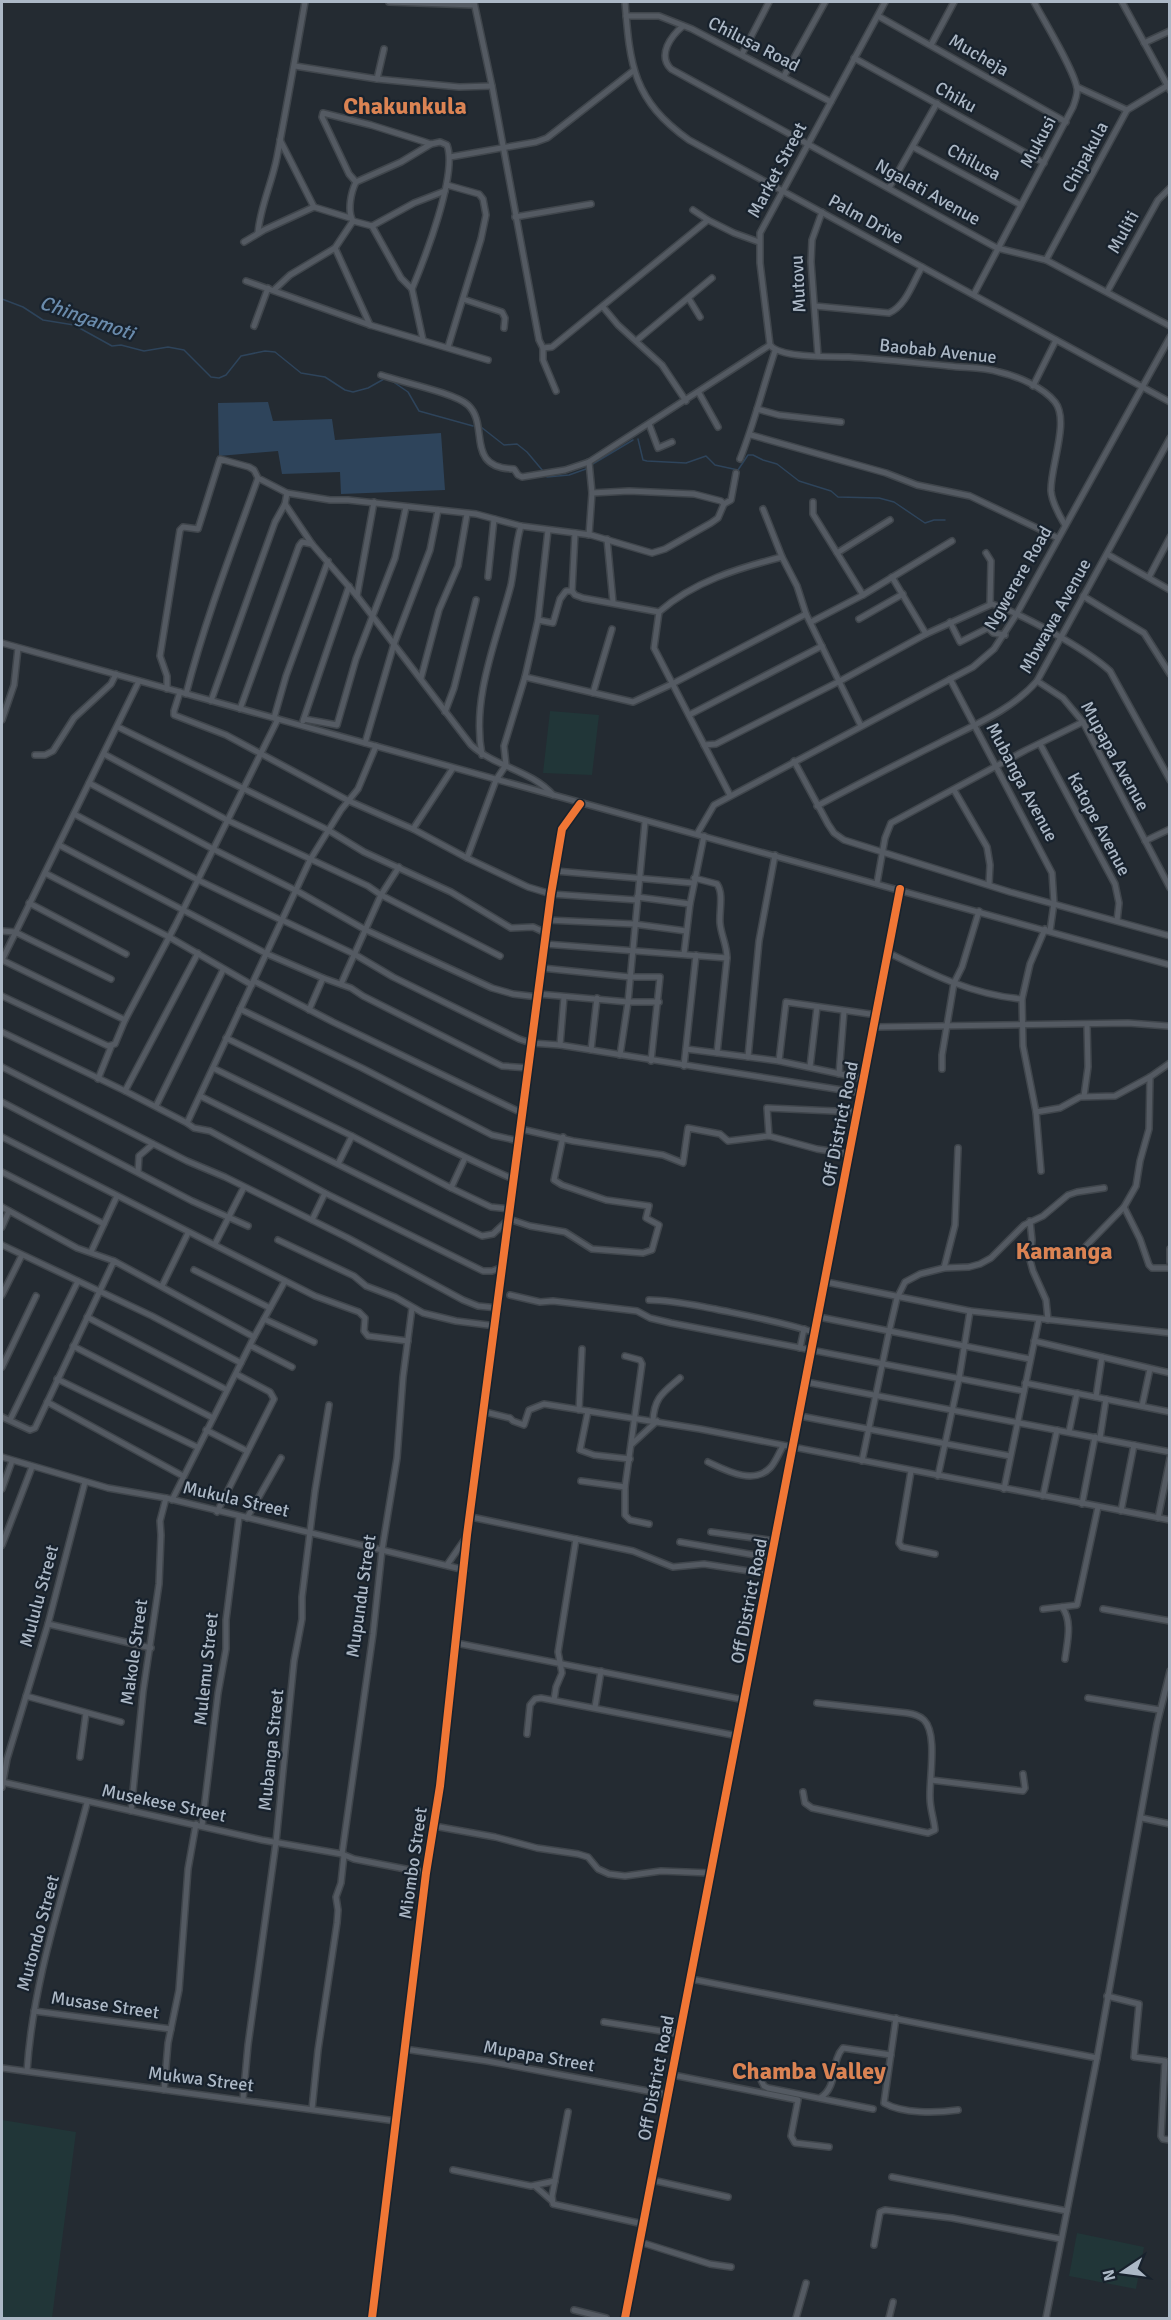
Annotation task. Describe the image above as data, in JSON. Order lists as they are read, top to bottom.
{
  "streets": {
    "street": [
      "Chilusa Road",
      "Mucheja",
      "Chiku",
      "Mukusi",
      "Chipakula",
      "Chilusa",
      "Market Street",
      "Ngalati Avenue",
      "Palm Drive",
      "Muliti",
      "Mutovu",
      "Baobab Avenue",
      "Ngwerere Road",
      "Mbwawa Avenue",
      "Mupapa Avenue",
      "Mubanga Avenue",
      "Katope Avenue",
      "Off District Road",
      "Mukula Street",
      "Mululu Street",
      "Mupundu Street",
      "Makole Street",
      "Mulemu Street",
      "Mubanga Street",
      "Musekese Street",
      "Miombo Street",
      "Mutondo Street",
      "Musase Street",
      "Mupapa Street",
      "Mukwa Street"
    ]
  },
  "crossings": [
    ["Chilusa Road", "Market Street"],
    ["Chilusa Road", "Ngalati Avenue"],
    ["Chilusa Road", "Palm Drive"],
    ["Mucheja", "Mukusi"],
    ["Mucheja", "Market Street"],
    ["Chiku", "Mukusi"],
    ["Chiku", "Market Street"],
    ["Mukusi", "Chilusa"],
    ["Mukusi", "Ngalati Avenue"],
    ["Mukusi", "Palm Drive"],
    ["Chipakula", "Ngalati Avenue"],
    ["Market Street", "Ngalati Avenue"],
    ["Market Street", "Palm Drive"],
    ["Ngalati Avenue", "Muliti"],
    ["Palm Drive", "Mutovu"],
    ["Palm Drive", "Ngwerere Road"],
    ["Mutovu", "Baobab Avenue"],
    ["Baobab Avenue", "Ngwerere Road"],
    ["Ngwerere Road", "Mubanga Avenue"],
    ["Mbwawa Avenue", "Mupapa Avenue"],
    ["Mbwawa Avenue", "Mubanga Avenue"],
    ["Off District Road", "Mupapa Street"],
    ["Mukula Street", "Mululu Street"],
    ["Mukula Street", "Mupundu Street"],
    ["Mukula Street", "Makole Street"],
    ["Mukula Street", "Mulemu Street"],
    ["Mukula Street", "Mubanga Street"],
    ["Mukula Street", "Miombo Street"],
    ["Mululu Street", "Musekese Street"],
    ["Mupundu Street", "Musekese Street"],
    ["Mupundu Street", "Mukwa Street"],
    ["Makole Street", "Musekese Street"],
    ["Mulemu Street", "Musekese Street"],
    ["Mulemu Street", "Musase Street"],
    ["Mulemu Street", "Mukwa Street"],
    ["Mubanga Street", "Musekese Street"],
    ["Mubanga Street", "Mukwa Street"],
    ["Musekese Street", "Miombo Street"],
    ["Musekese Street", "Mutondo Street"],
    ["Miombo Street", "Mupapa Street"],
    ["Miombo Street", "Mukwa Street"],
    ["Mutondo Street", "Musase Street"],
    ["Mutondo Street", "Mukwa Street"]
  ],
  "districts": ["Chakunkula", "Kamanga", "Chamba Valley"],
  "water": ["Chingamoti"],
  "north": "left"
}
